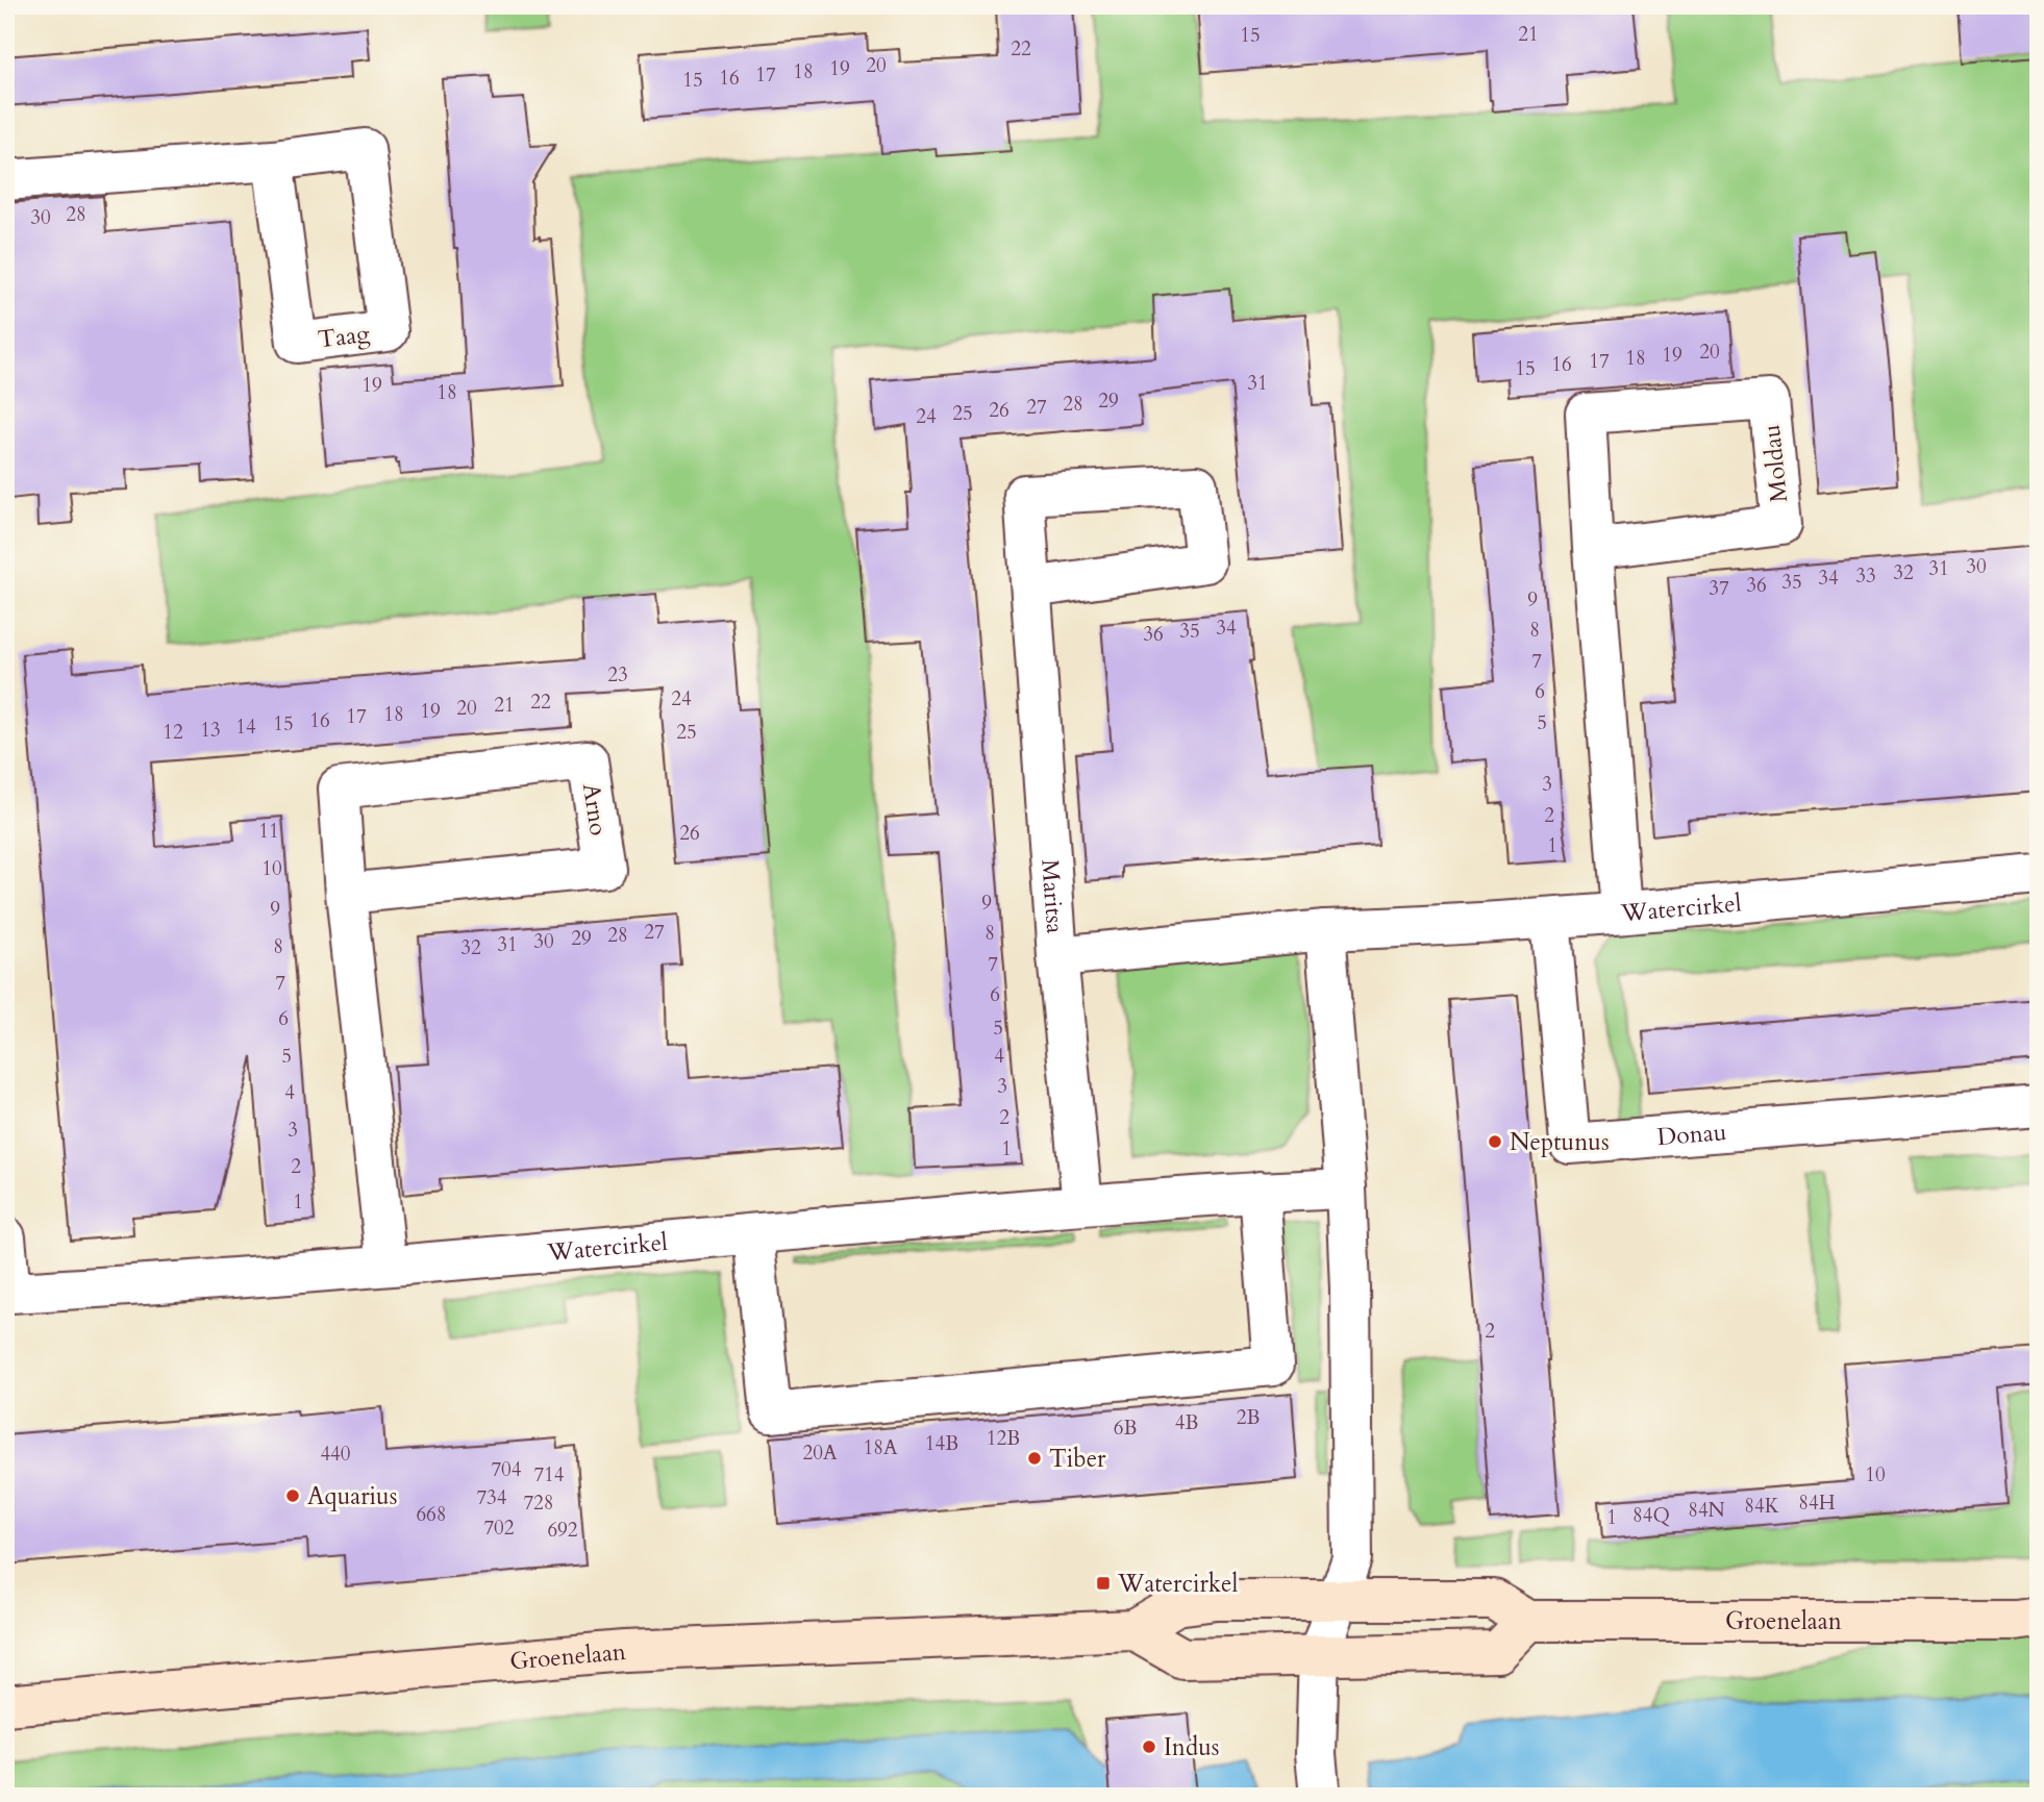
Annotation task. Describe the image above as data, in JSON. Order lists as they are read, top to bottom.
{
  "streets": {
    "street": [
      "Taag",
      "Moldau",
      "Arno",
      "Maritsa",
      "Watercirkel",
      "Donau",
      "Groenelaan"
    ]
  },
  "crossings": [
    ["Moldau", "Watercirkel"],
    ["Arno", "Watercirkel"],
    ["Maritsa", "Watercirkel"],
    ["Watercirkel", "Donau"]
  ],
  "places": {
    "other": [
      "Neptunus",
      "Tiber",
      "Aquarius",
      "Indus"
    ],
    "transit": ["Watercirkel"]
  },
  "house_numbers": [
    "21",
    "15",
    "22",
    "20",
    "19",
    "18",
    "17",
    "16",
    "15",
    "28",
    "30",
    "20",
    "19",
    "18",
    "17",
    "16",
    "15",
    "31",
    "19",
    "18",
    "29",
    "28",
    "27",
    "26",
    "25",
    "24",
    "30",
    "31",
    "32",
    "33",
    "34",
    "35",
    "36",
    "37",
    "9",
    "34",
    "8",
    "35",
    "36",
    "7",
    "23",
    "6",
    "24",
    "22",
    "21",
    "20",
    "19",
    "18",
    "17",
    "16",
    "5",
    "15",
    "14",
    "13",
    "12",
    "25",
    "3",
    "2",
    "11",
    "26",
    "1",
    "10",
    "9",
    "9",
    "27",
    "8",
    "28",
    "29",
    "30",
    "31",
    "8",
    "32",
    "7",
    "7",
    "6",
    "6",
    "5",
    "5",
    "4",
    "3",
    "4",
    "2",
    "3",
    "1",
    "2",
    "1",
    "2",
    "2B",
    "4B",
    "6B",
    "12B",
    "14B",
    "18A",
    "20A",
    "440",
    "704",
    "714",
    "10",
    "734",
    "728",
    "84H",
    "84K",
    "84N",
    "668",
    "84Q",
    "1",
    "702",
    "692"
  ]
}
